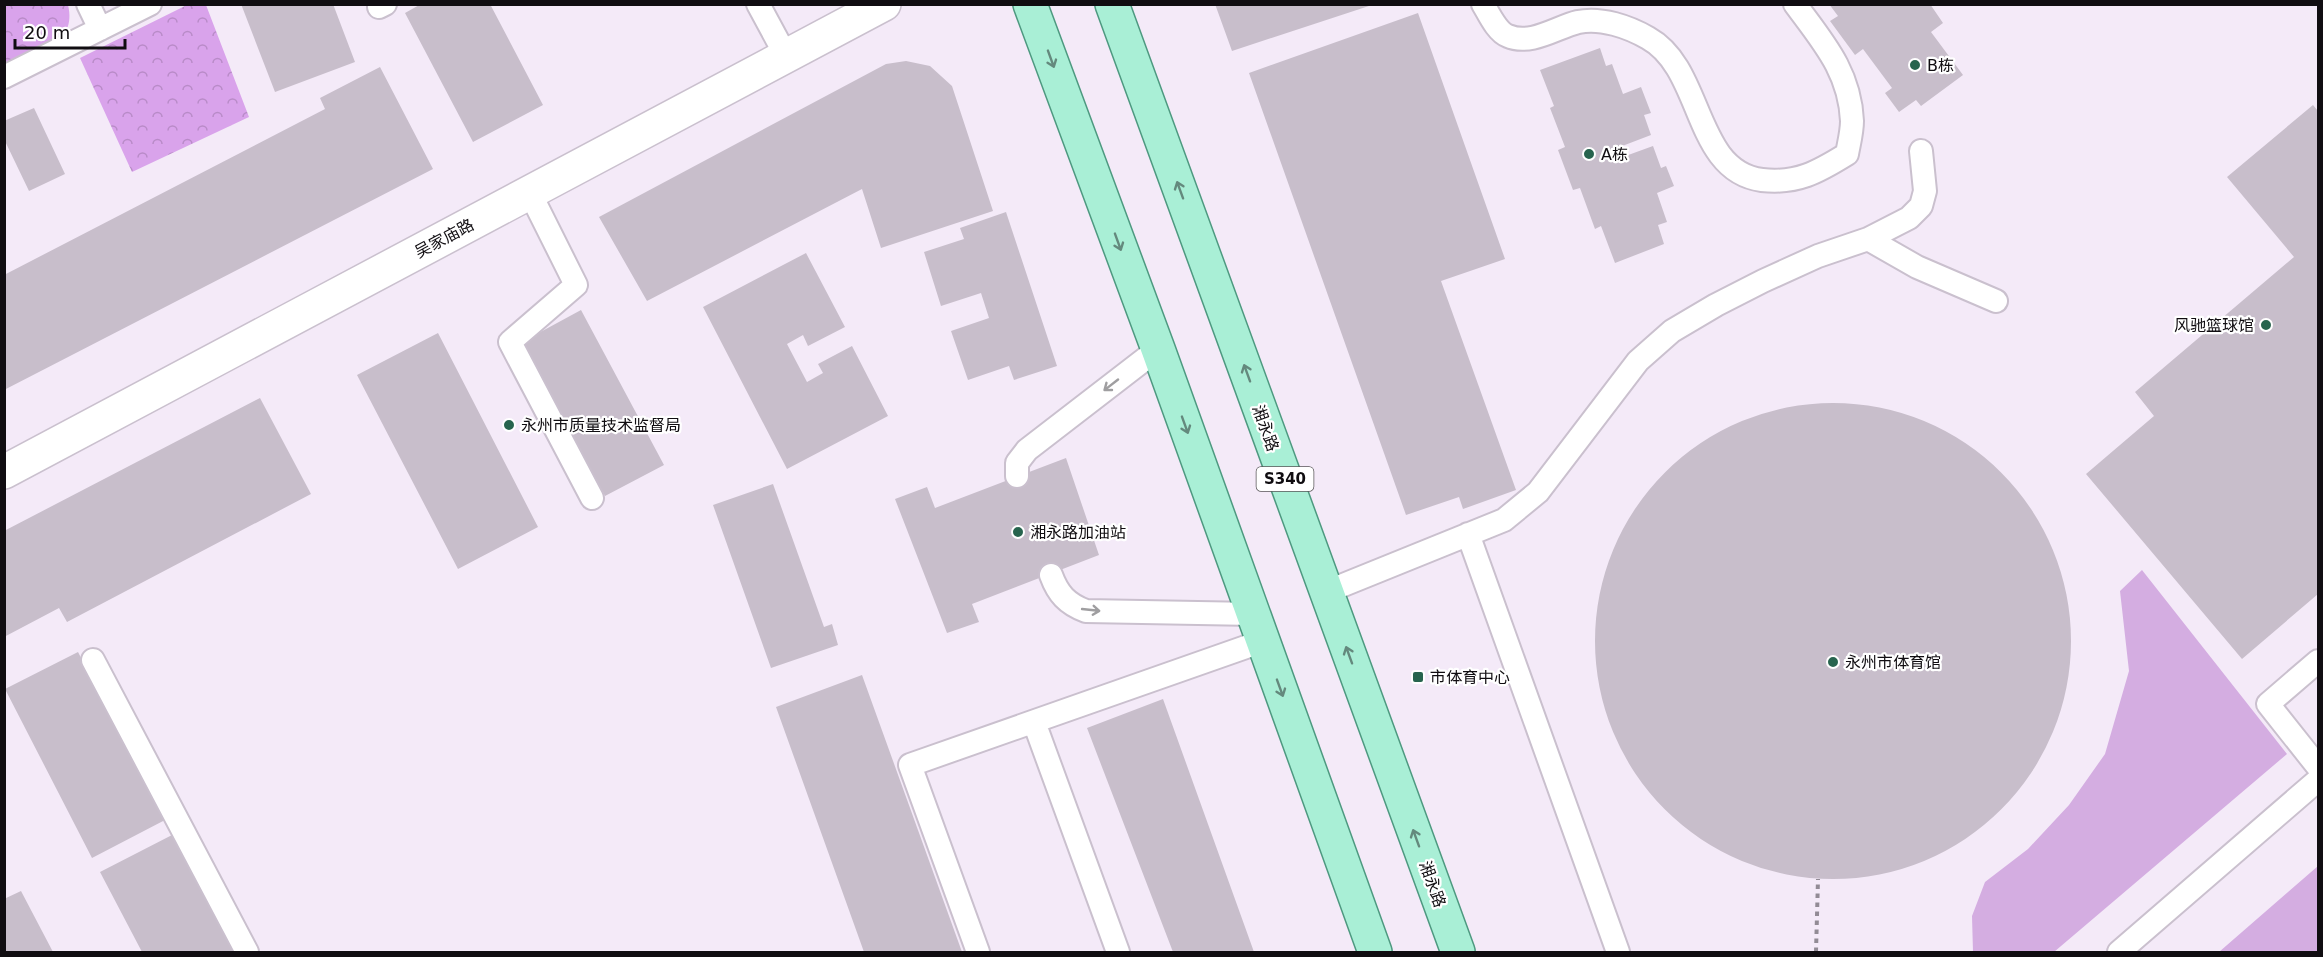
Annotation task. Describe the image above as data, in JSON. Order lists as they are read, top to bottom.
{
  "streets": {
    "main road": ["湘永路", "S340"],
    "street": ["吴家庙路"]
  },
  "places": {
    "other": [
      "B栋",
      "A栋",
      "风驰篮球馆",
      "永州市质量技术监督局",
      "湘永路加油站",
      "永州市体育馆"
    ],
    "transit": ["市体育中心"]
  },
  "scale_bar": "20 m"
}
